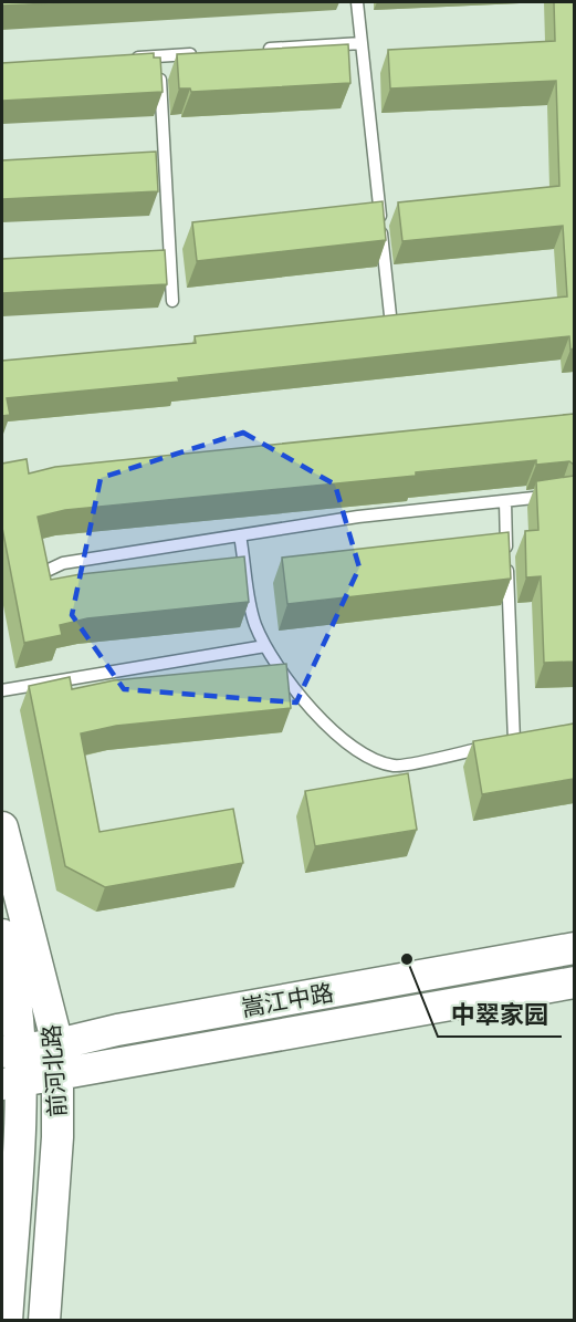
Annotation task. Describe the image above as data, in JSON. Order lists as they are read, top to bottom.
{
  "streets": {
    "main road": ["嵩江中路", "前河北路"]
  },
  "crossings": [
    ["嵩江中路", "前河北路"]
  ],
  "places": ["中翠家园"]
}
